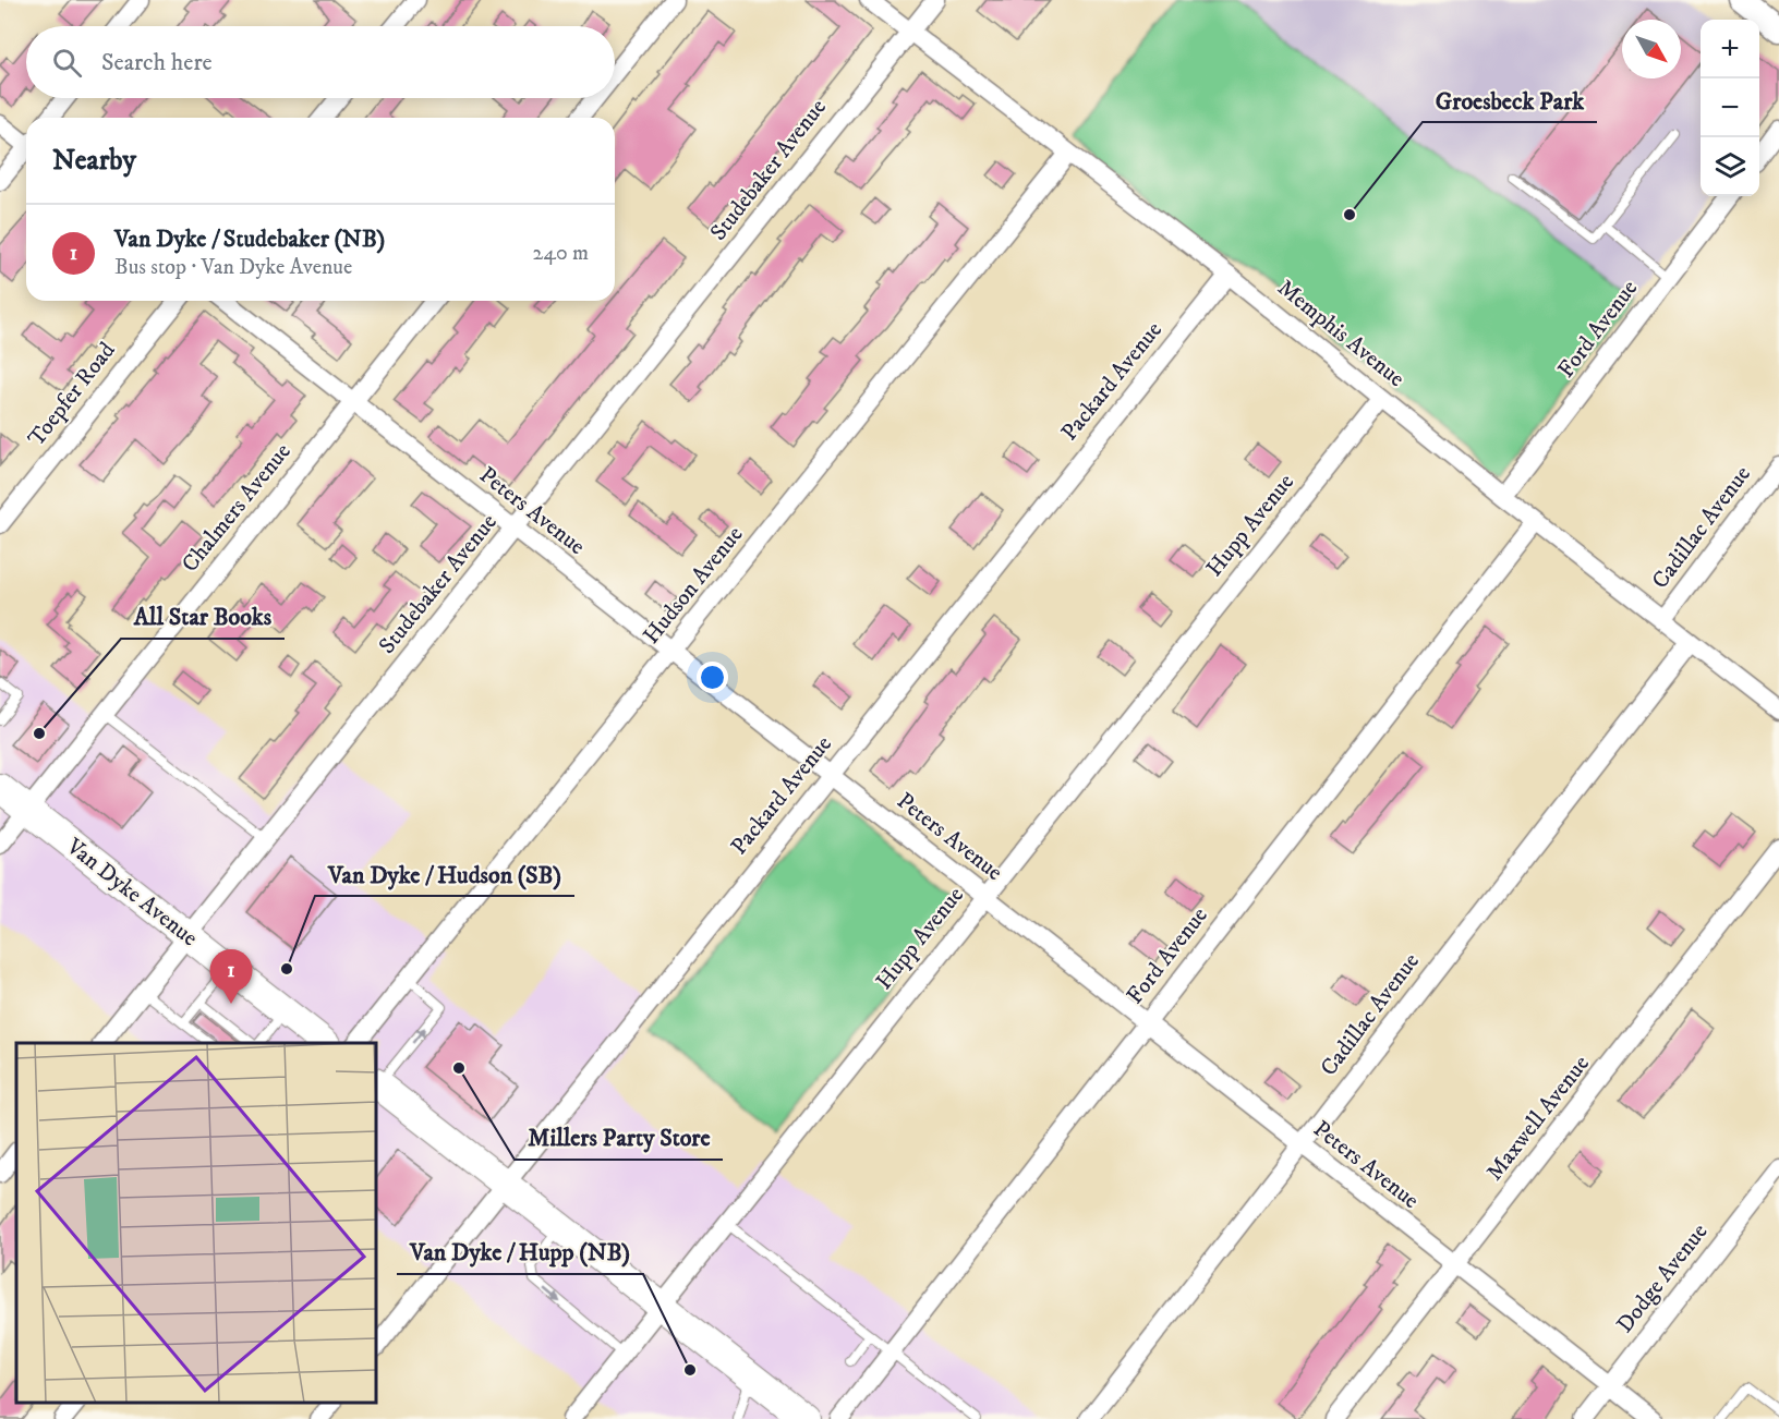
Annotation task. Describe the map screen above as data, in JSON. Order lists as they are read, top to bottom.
{
  "streets": {
    "main road": ["Van Dyke Avenue"],
    "street": [
      "Studebaker Avenue",
      "Ford Avenue",
      "Memphis Avenue",
      "Packard Avenue",
      "Toepfer Road",
      "Chalmers Avenue",
      "Peters Avenue",
      "Hupp Avenue",
      "Cadillac Avenue",
      "Hudson Avenue",
      "Maxwell Avenue",
      "Dodge Avenue"
    ]
  },
  "crossings": [
    ["Studebaker Avenue", "Memphis Avenue"],
    ["Studebaker Avenue", "Peters Avenue"],
    ["Studebaker Avenue", "Van Dyke Avenue"],
    ["Ford Avenue", "Memphis Avenue"],
    ["Ford Avenue", "Peters Avenue"],
    ["Memphis Avenue", "Packard Avenue"],
    ["Memphis Avenue", "Hupp Avenue"],
    ["Memphis Avenue", "Cadillac Avenue"],
    ["Memphis Avenue", "Hudson Avenue"],
    ["Packard Avenue", "Peters Avenue"],
    ["Chalmers Avenue", "Peters Avenue"],
    ["Chalmers Avenue", "Van Dyke Avenue"],
    ["Peters Avenue", "Hupp Avenue"],
    ["Peters Avenue", "Cadillac Avenue"],
    ["Peters Avenue", "Hudson Avenue"],
    ["Peters Avenue", "Maxwell Avenue"],
    ["Peters Avenue", "Dodge Avenue"]
  ],
  "places": [
    "Groesbeck Park",
    "All Star Books",
    "Van Dyke / Hudson (SB)",
    "Millers Party Store",
    "Van Dyke / Hupp (NB)"
  ],
  "north": "bottom right",
  "page": {
    "map_buttons": ["+", "−"],
    "search": "Search here",
    "heading": "Nearby",
    "list": [
      {
        "mark": "1",
        "name": "Van Dyke / Studebaker (NB)",
        "note": "Bus stop · Van Dyke Avenue",
        "value": "240 m"
      }
    ],
    "pins": "1"
  }
}
